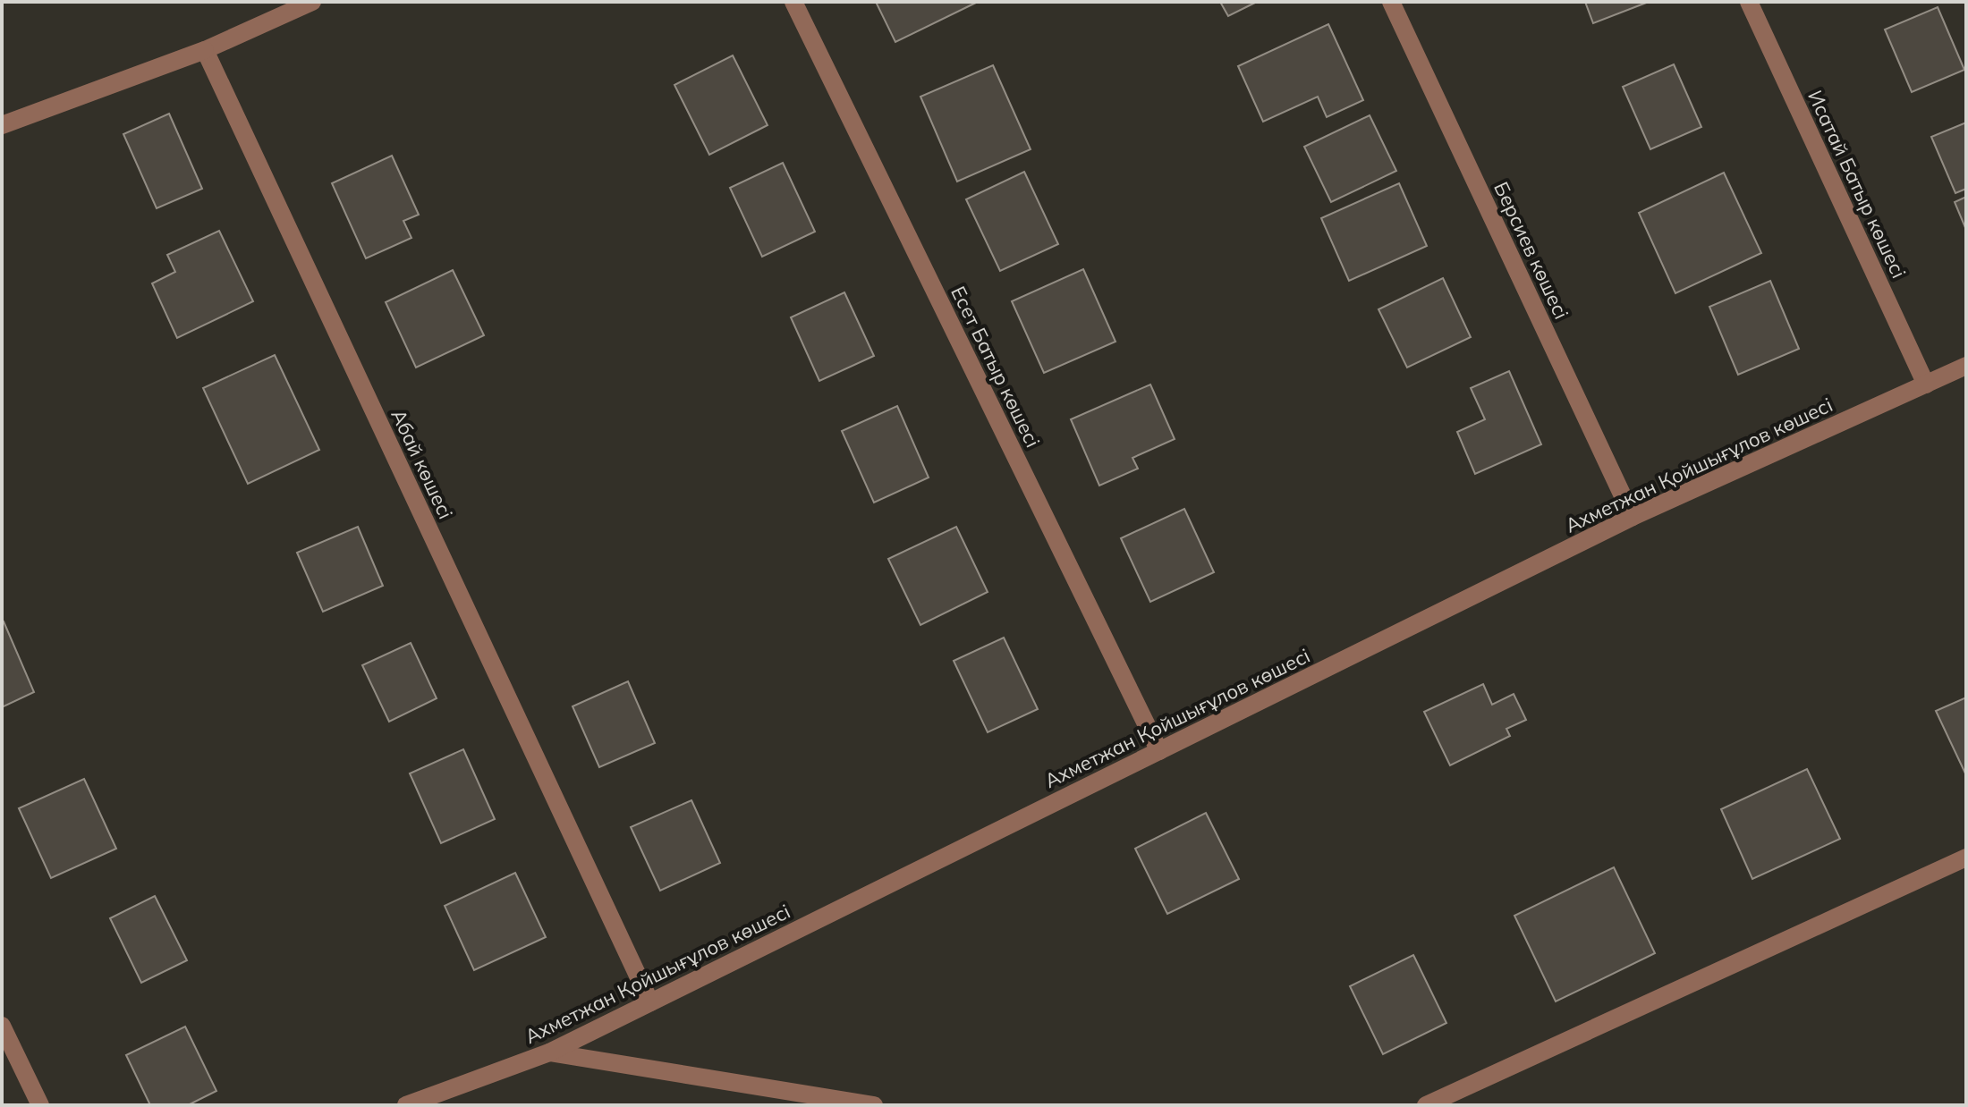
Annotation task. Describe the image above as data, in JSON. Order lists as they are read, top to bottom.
{
  "streets": {
    "street": [
      "Исатай Батыр көшесі",
      "Берсиев көшесі",
      "Есет Батыр көшесі",
      "Абай көшесі",
      "Ахметжан Қойшығұлов көшесі"
    ]
  },
  "crossings": [
    ["Исатай Батыр көшесі", "Ахметжан Қойшығұлов көшесі"],
    ["Берсиев көшесі", "Ахметжан Қойшығұлов көшесі"],
    ["Есет Батыр көшесі", "Ахметжан Қойшығұлов көшесі"],
    ["Абай көшесі", "Ахметжан Қойшығұлов көшесі"]
  ]
}
